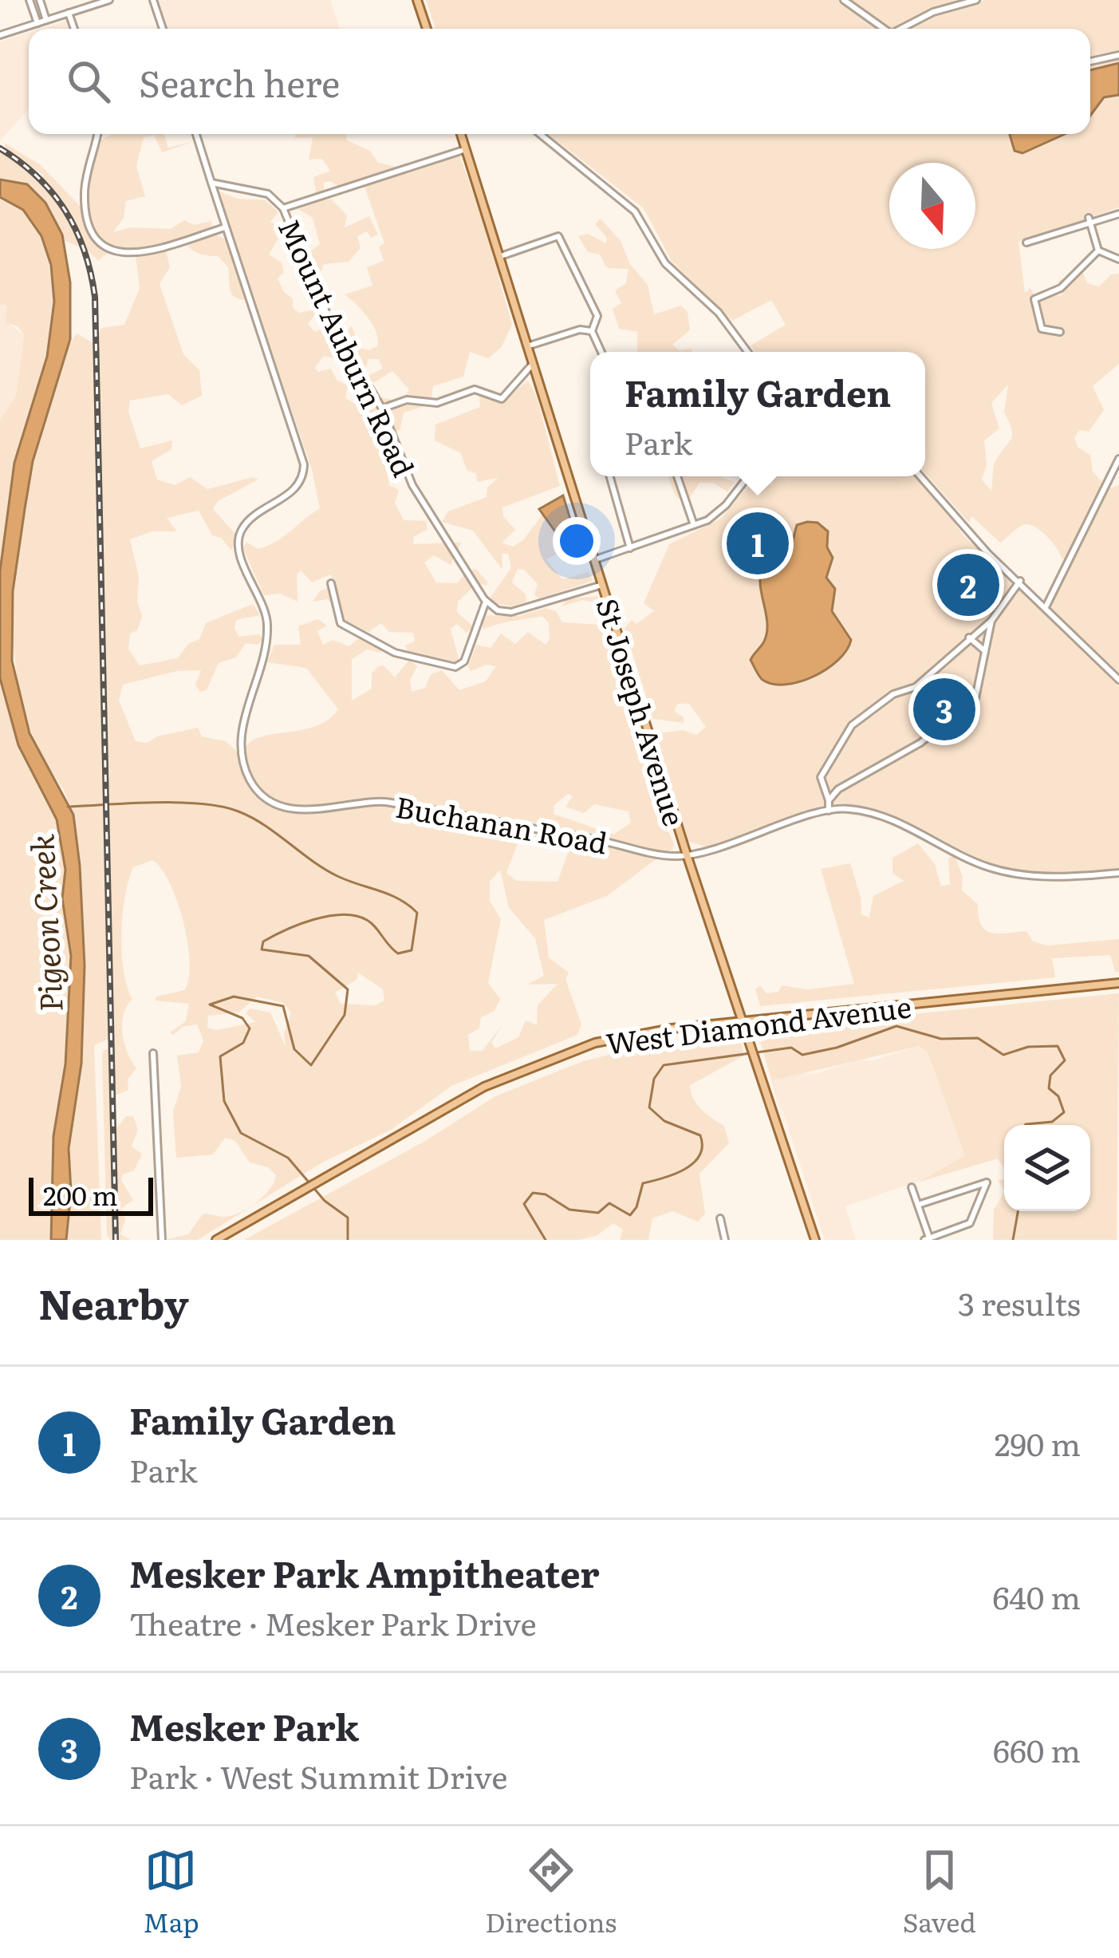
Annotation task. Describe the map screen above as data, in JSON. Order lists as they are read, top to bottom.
{
  "streets": {
    "main road": ["St Joseph Avenue", "West Diamond Avenue"],
    "street": ["Mount Auburn Road", "Buchanan Road"]
  },
  "crossings": [
    ["Mount Auburn Road", "Buchanan Road"],
    ["St Joseph Avenue", "Buchanan Road"],
    ["St Joseph Avenue", "West Diamond Avenue"]
  ],
  "water": ["Pigeon Creek"],
  "scale_bar": "200 m",
  "north": "bottom",
  "page": {
    "search": "Search here",
    "popup": ["Family Garden", "Park"],
    "pins": ["1", "2", "3"],
    "scale": "200 m",
    "heading": ["Nearby", "3 results"],
    "list": [
      {
        "mark": "1",
        "name": "Family Garden",
        "note": "Park",
        "value": "290 m"
      },
      {
        "mark": "2",
        "name": "Mesker Park Ampitheater",
        "note": "Theatre · Mesker Park Drive",
        "value": "640 m"
      },
      {
        "mark": "3",
        "name": "Mesker Park",
        "note": "Park · West Summit Drive",
        "value": "660 m"
      }
    ],
    "nav": ["Map", "Directions", "Saved"]
  }
}
